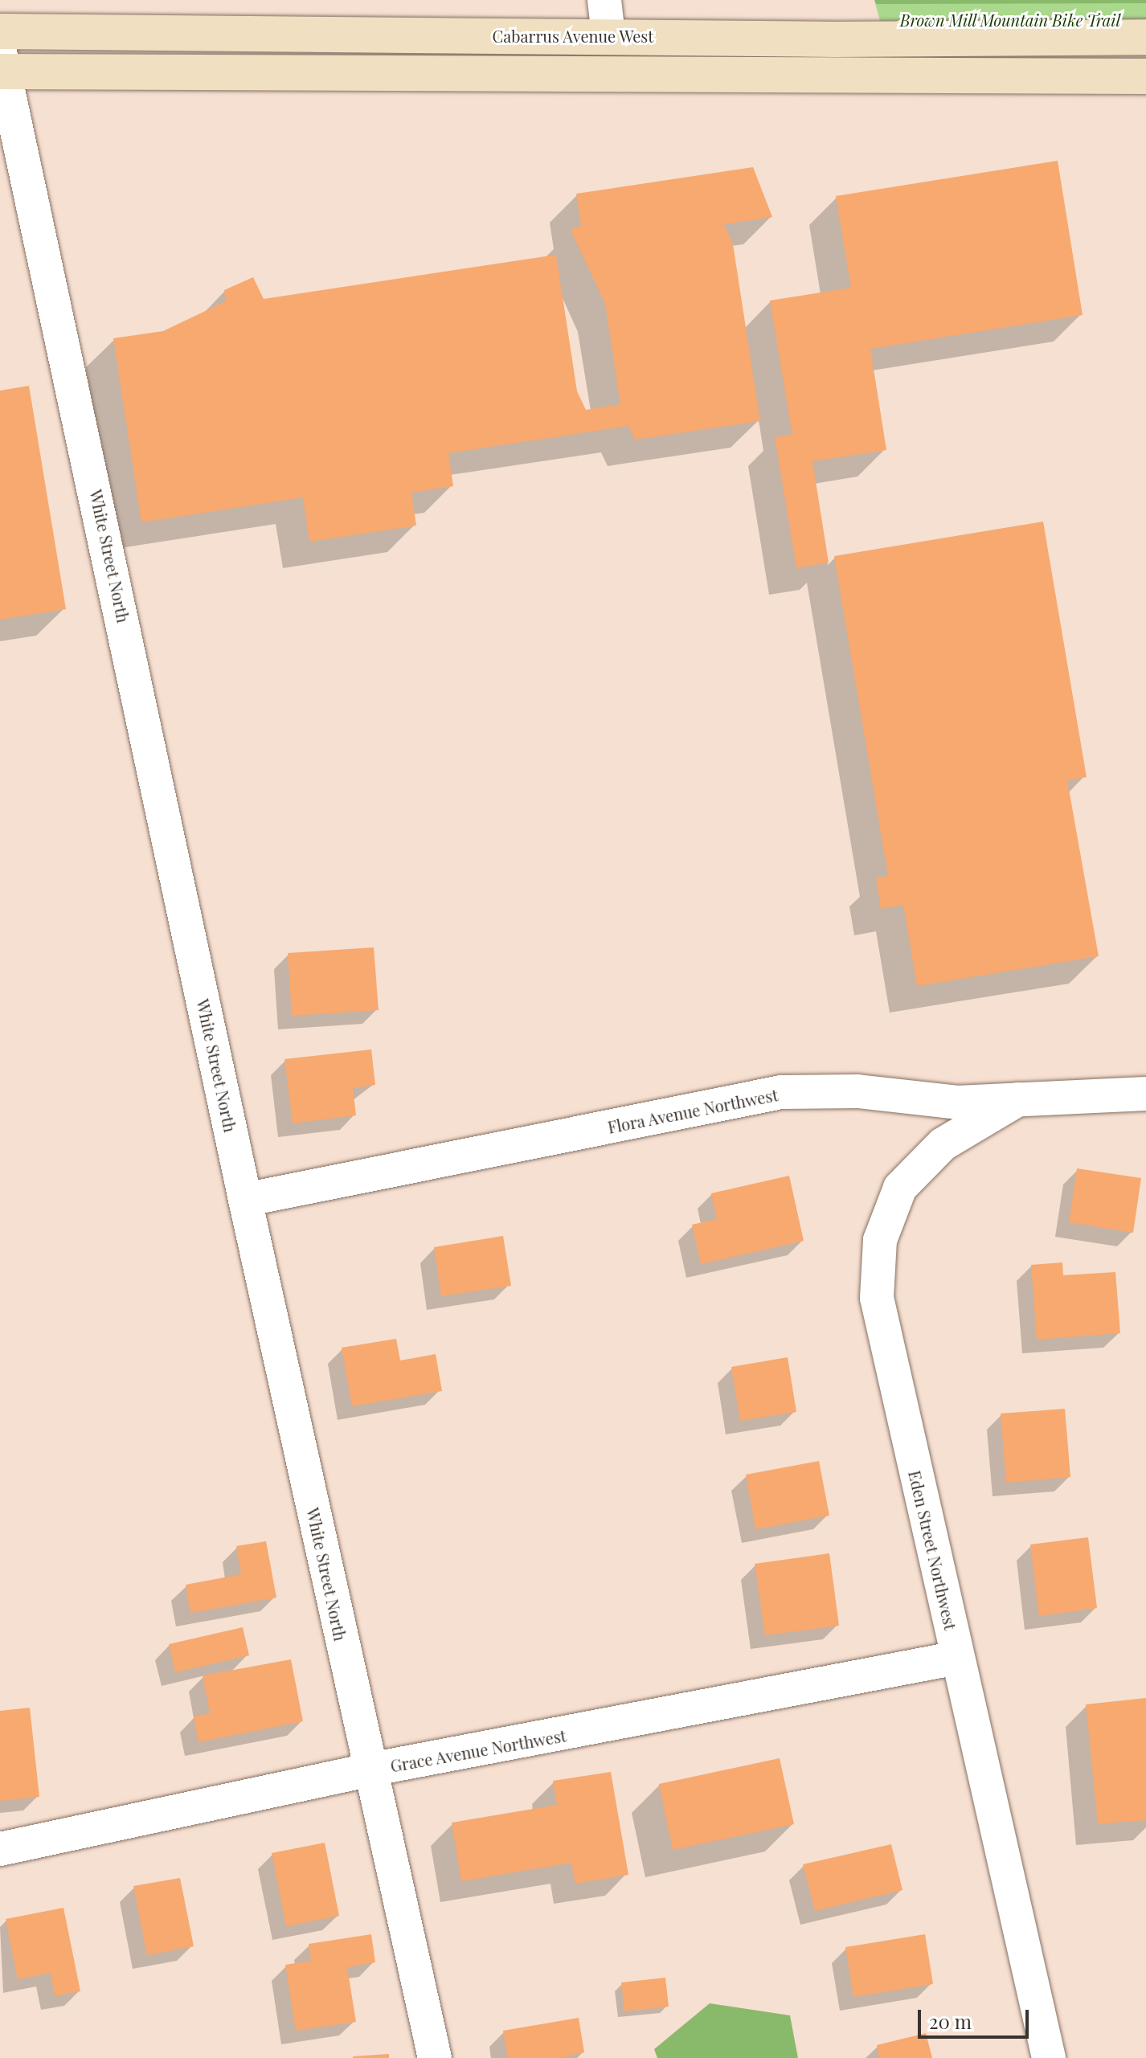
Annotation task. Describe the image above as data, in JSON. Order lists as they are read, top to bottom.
{
  "streets": {
    "main road": ["Cabarrus Avenue West"],
    "street": [
      "White Street North",
      "Flora Avenue Northwest",
      "Eden Street Northwest",
      "Grace Avenue Northwest"
    ]
  },
  "crossings": [
    ["White Street North", "Flora Avenue Northwest"],
    ["White Street North", "Grace Avenue Northwest"],
    ["Flora Avenue Northwest", "Eden Street Northwest"],
    ["Eden Street Northwest", "Grace Avenue Northwest"]
  ],
  "parks": ["Brown Mill Mountain Bike Trail"],
  "scale_bar": "20 m"
}
